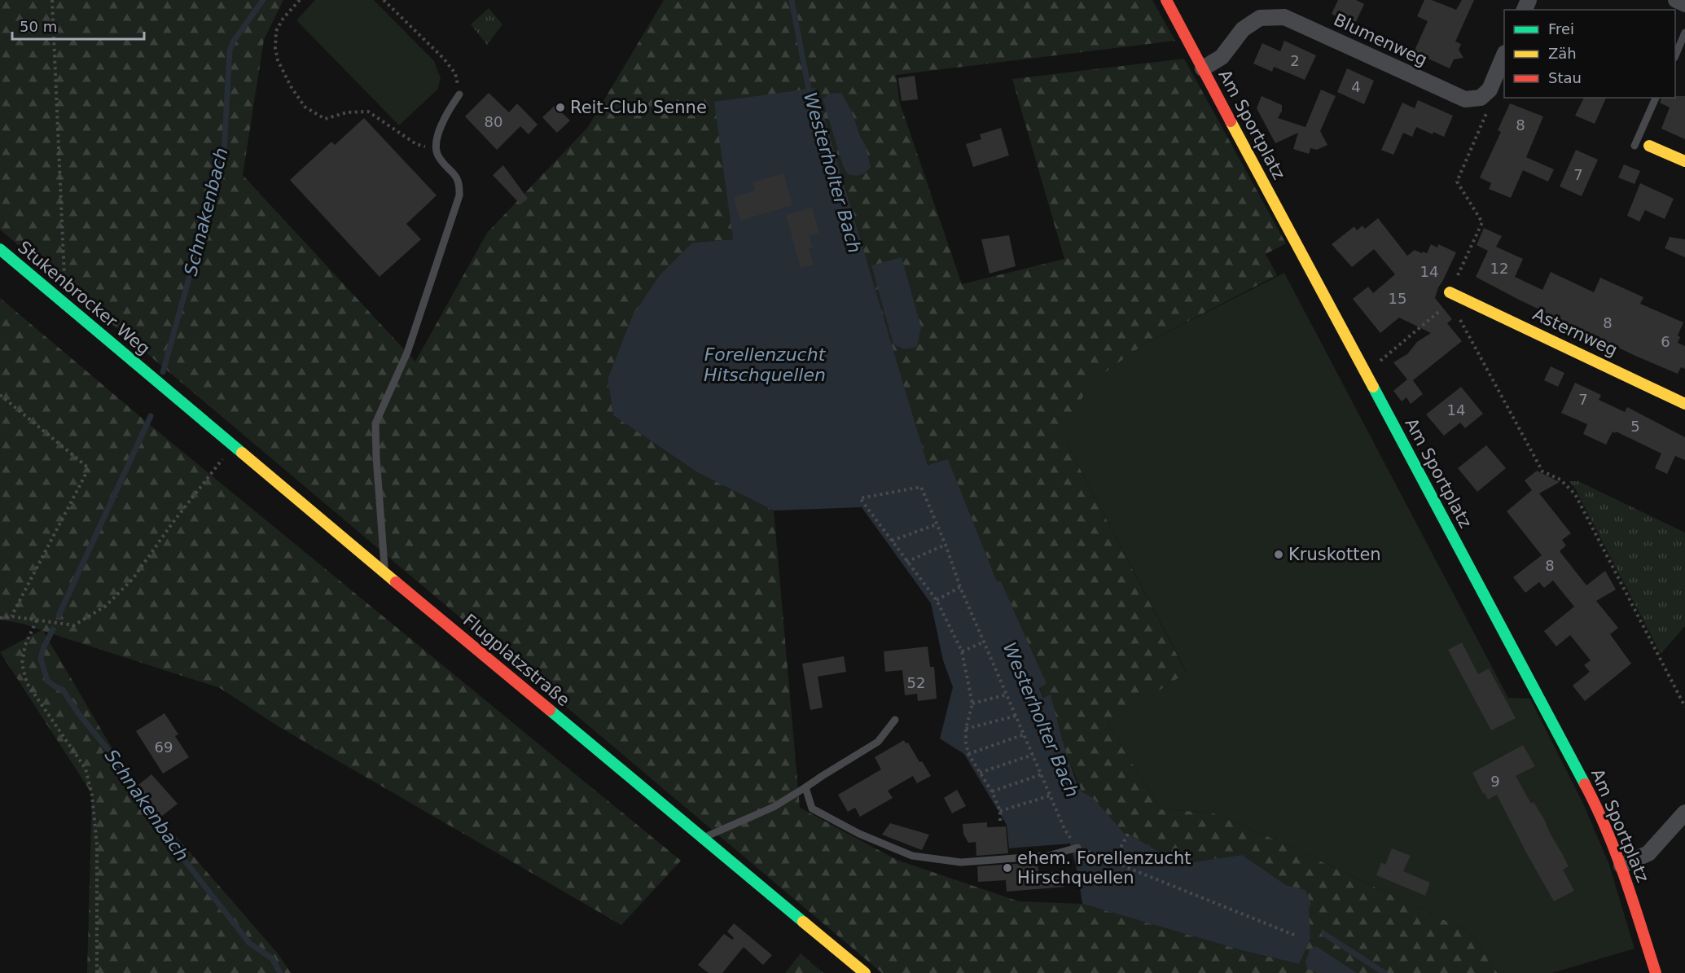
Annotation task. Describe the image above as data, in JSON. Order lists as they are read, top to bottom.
{
  "streets": {
    "street": [
      "Blumenweg",
      "Am Sportplatz",
      "Stukenbrocker Weg",
      "Asternweg",
      "Flugplatzstraße"
    ]
  },
  "crossings": [
    ["Blumenweg", "Am Sportplatz"],
    ["Stukenbrocker Weg", "Flugplatzstraße"]
  ],
  "water": ["Westerholter Bach", "Schnakenbach", "Forellenzucht Hitschquellen"],
  "places": ["Reit-Club Senne", "Kruskotten", "ehem. Forellenzucht Hirschquellen"],
  "house_numbers": [
    "2",
    "4",
    "80",
    "8",
    "7",
    "12",
    "14",
    "15",
    "8",
    "6",
    "7",
    "14",
    "5",
    "8",
    "52",
    "69",
    "9"
  ],
  "legend": ["Frei", "Zäh", "Stau"],
  "scale_bar": "50 m"
}
